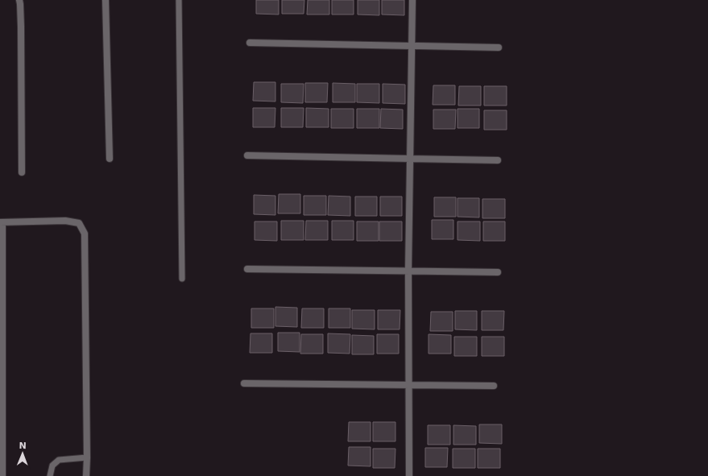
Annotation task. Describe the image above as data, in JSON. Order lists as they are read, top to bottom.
{
  "north": "top"
}
